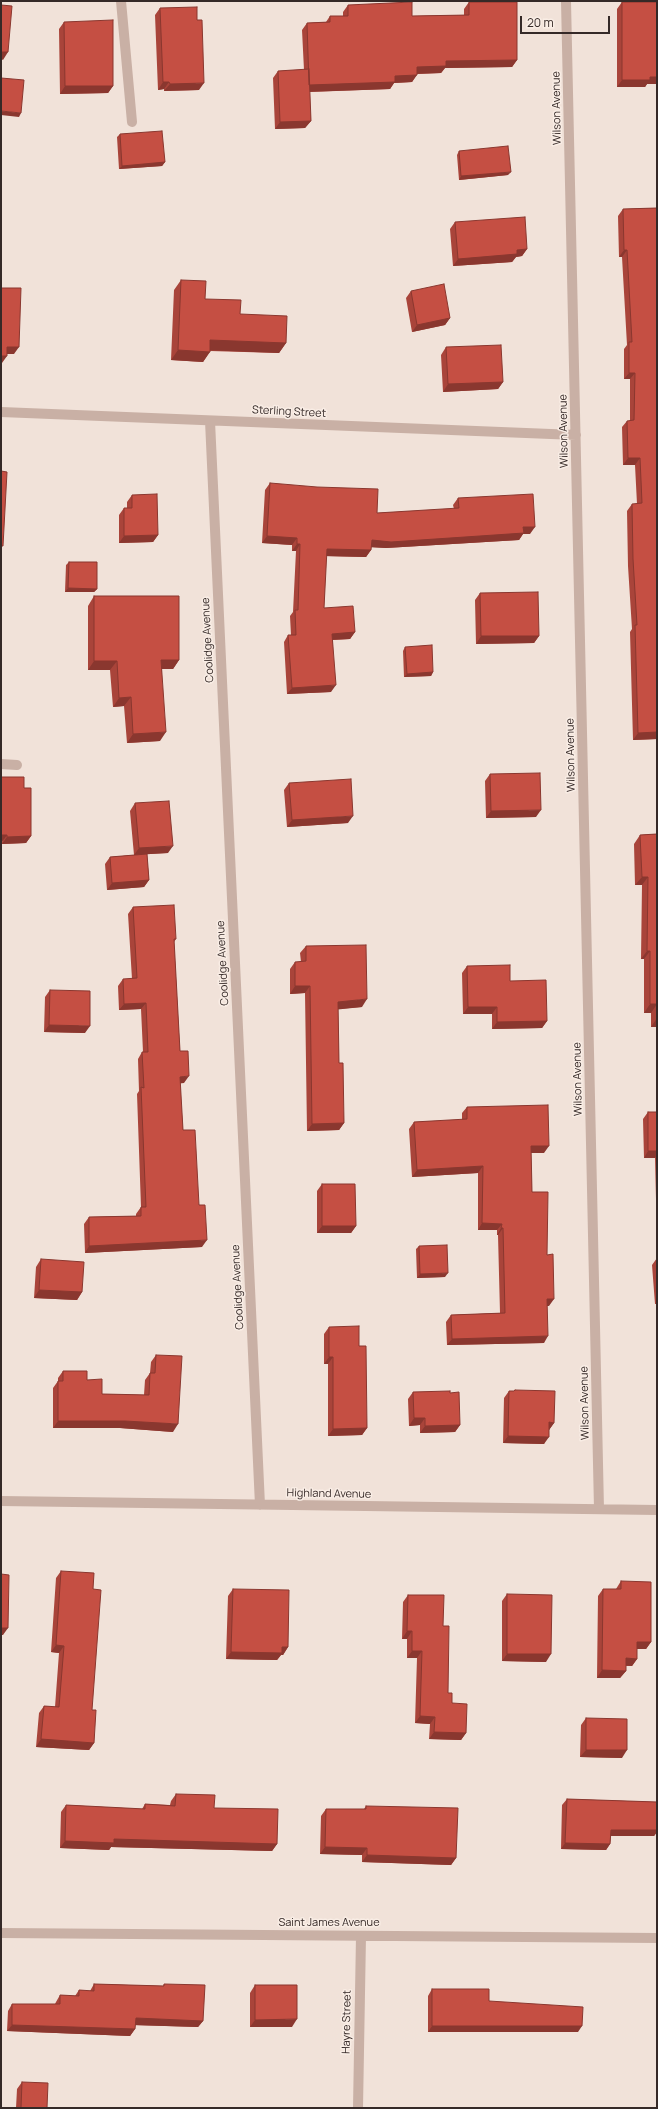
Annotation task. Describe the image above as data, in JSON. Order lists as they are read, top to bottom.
{
  "streets": {
    "street": [
      "Wilson Avenue",
      "Sterling Street",
      "Coolidge Avenue",
      "Highland Avenue",
      "Saint James Avenue",
      "Hayre Street"
    ]
  },
  "crossings": [
    ["Wilson Avenue", "Sterling Street"],
    ["Wilson Avenue", "Highland Avenue"],
    ["Sterling Street", "Coolidge Avenue"],
    ["Coolidge Avenue", "Highland Avenue"],
    ["Saint James Avenue", "Hayre Street"]
  ],
  "scale_bar": "20 m"
}
